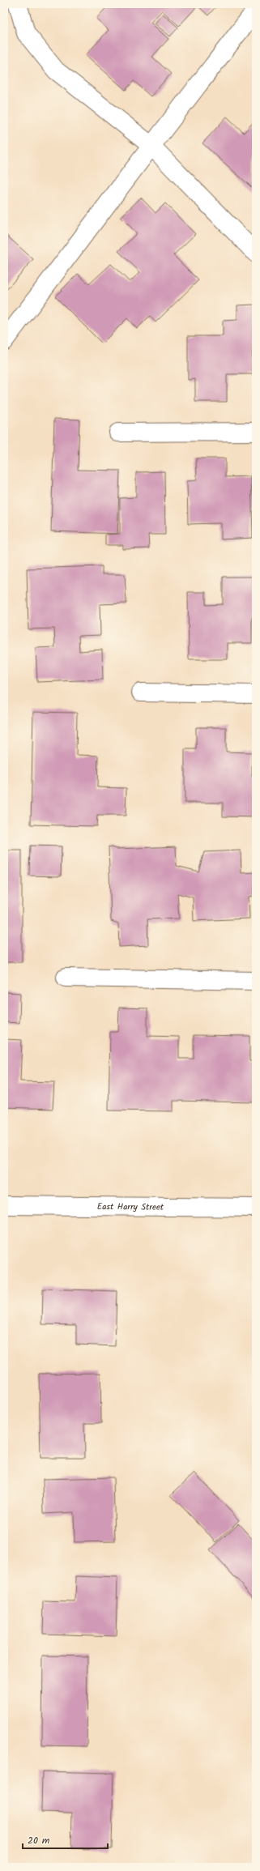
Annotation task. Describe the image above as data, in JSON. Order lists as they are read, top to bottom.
{
  "streets": {
    "main road": ["East Harry Street"]
  },
  "scale_bar": "20 m"
}
